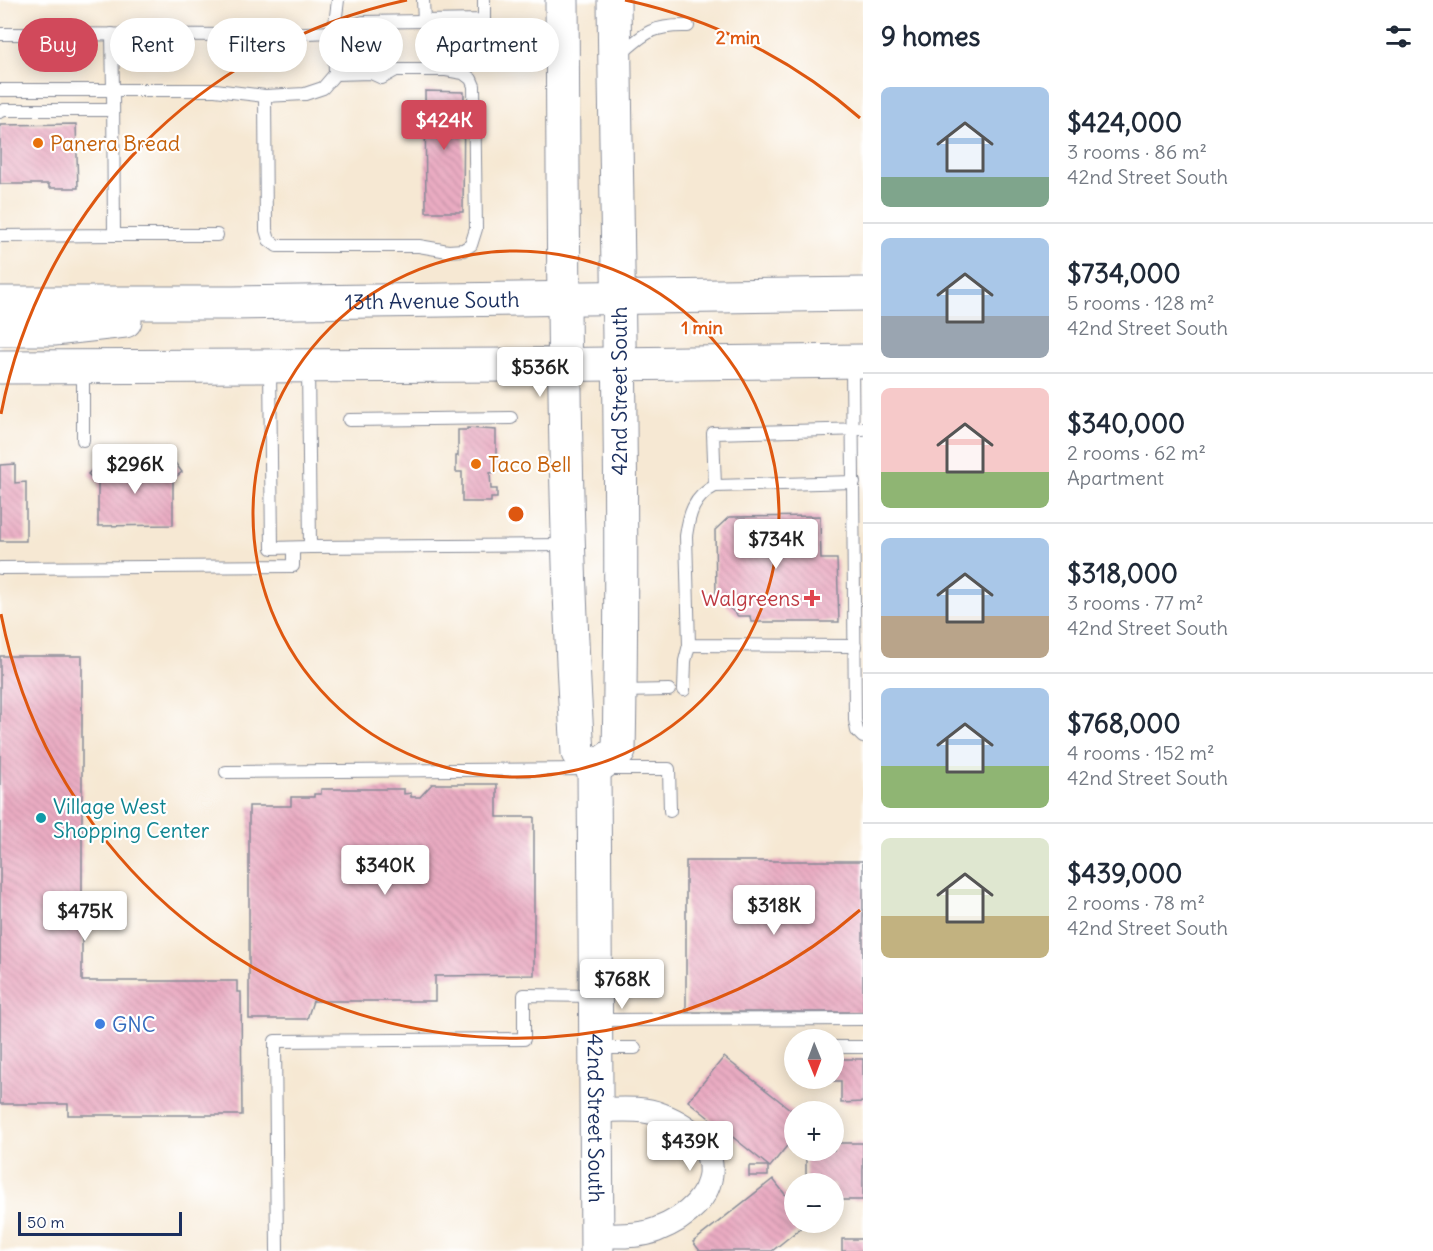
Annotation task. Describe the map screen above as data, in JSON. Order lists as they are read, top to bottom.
{
  "streets": {
    "main road": ["13th Avenue South", "42nd Street South"]
  },
  "crossings": [
    ["13th Avenue South", "42nd Street South"]
  ],
  "places": {
    "other": [
      "Panera Bread",
      "Taco Bell",
      "Village West Shopping Center",
      "GNC"
    ],
    "health": ["Walgreens"]
  },
  "scale_bar": "50 m",
  "north": "bottom",
  "page": {
    "heading": "9 homes",
    "chip": [
      "Buy",
      "Rent",
      "Filters",
      "New",
      "Apartment"
    ],
    "list": [
      {
        "name": "$424,000",
        "note": "3 rooms · 86 m² · 42nd Street South"
      },
      {
        "name": "$734,000",
        "note": "5 rooms · 128 m² · 42nd Street South"
      },
      {
        "name": "$340,000",
        "note": "2 rooms · 62 m² · Apartment"
      },
      {
        "name": "$318,000",
        "note": "3 rooms · 77 m² · 42nd Street South"
      },
      {
        "name": "$768,000",
        "note": "4 rooms · 152 m² · 42nd Street South"
      },
      {
        "name": "$439,000",
        "note": "2 rooms · 78 m² · 42nd Street South"
      }
    ],
    "price": [
      "$424K",
      "$536K",
      "$296K",
      "$734K",
      "$340K",
      "$318K",
      "$475K",
      "$768K",
      "$439K"
    ],
    "map_buttons": ["+", "−"],
    "scale": "50 m"
  },
  "rings": ["2 min", "1 min"]
}
